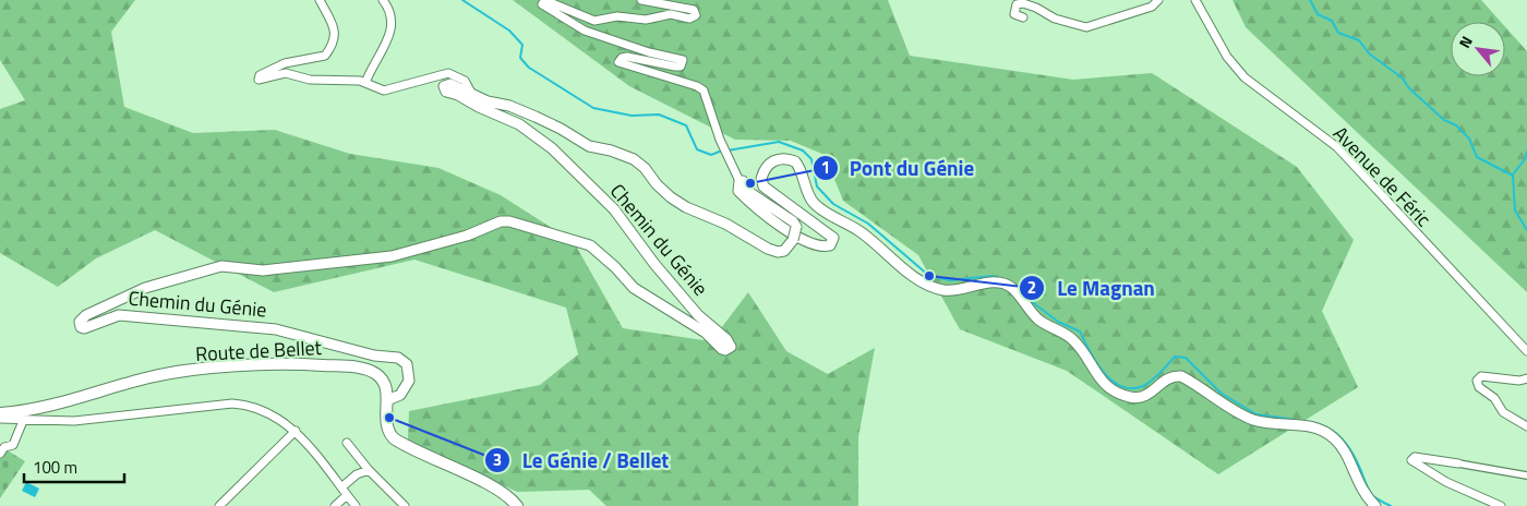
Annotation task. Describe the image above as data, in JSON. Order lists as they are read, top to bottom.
{
  "streets": {
    "main road": ["Route de Bellet"],
    "street": ["Avenue de Féric", "Chemin du Génie"]
  },
  "crossings": [
    ["Chemin du Génie", "Route de Bellet"]
  ],
  "places": ["Pont du Génie", "Le Magnan", "Le Génie / Bellet"],
  "scale_bar": "100 m",
  "north": "top left"
}
